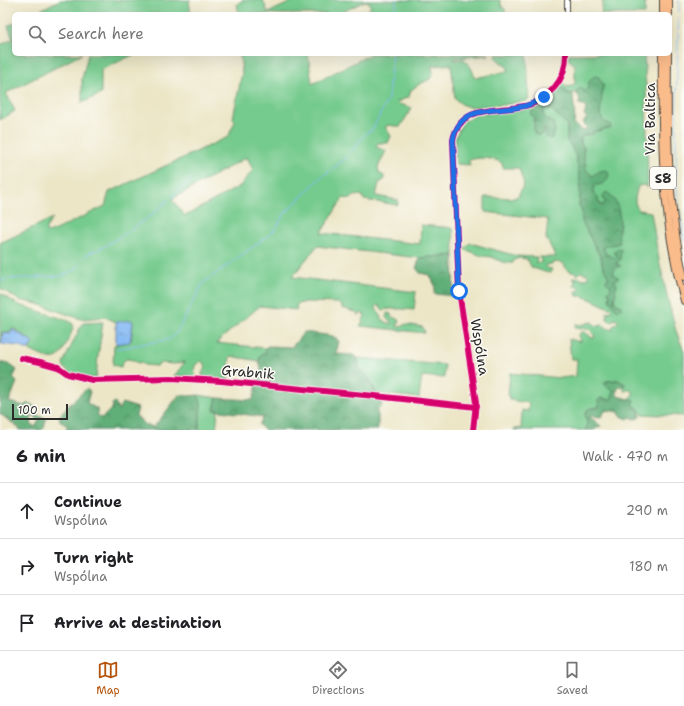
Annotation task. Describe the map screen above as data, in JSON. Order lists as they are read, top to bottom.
{
  "streets": {
    "highway": ["Via Baltica", "S8"],
    "street": ["Wspólna", "Grabnik"]
  },
  "crossings": [
    ["Wspólna", "Grabnik"]
  ],
  "scale_bar": "100 m",
  "page": {
    "search": "Search here",
    "scale": "100 m",
    "heading": ["6 min", "Walk · 470 m"],
    "list": [
      ["Continue", "Wspólna", "290 m"],
      ["Turn right", "Wspólna", "180 m"],
      "Arrive at destination"
    ],
    "nav": ["Map", "Directions", "Saved"]
  }
}
